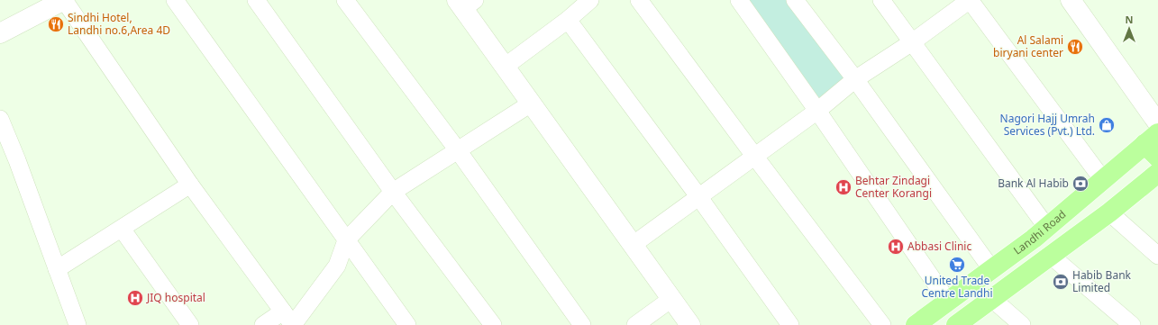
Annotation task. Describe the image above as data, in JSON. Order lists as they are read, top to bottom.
{
  "streets": {
    "main road": ["Landhi Road"]
  },
  "places": {
    "restaurant": ["Sindhi Hotel, Landhi no.6,Area 4D", "Al Salami biryani center"],
    "shop": ["Nagori Hajj Umrah Services (Pvt.) Ltd."],
    "bank": ["Bank Al Habib", "Habib Bank Limited"],
    "hospital": ["Behtar Zindagi Center Korangi", "Abbasi Clinic", "JIQ hospital"],
    "supermarket": ["United Trade Centre Landhi"]
  },
  "north": "top"
}
